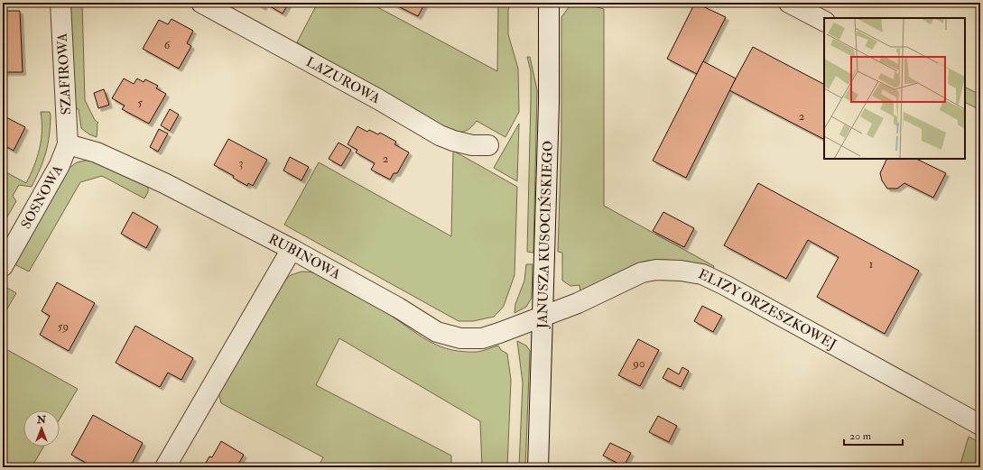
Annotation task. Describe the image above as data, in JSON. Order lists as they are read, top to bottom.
{
  "streets": {
    "street": [
      "SZAFIROWA",
      "LAZUROWA",
      "SOSNOWA",
      "JANUSZA KUSOCIŃSKIEGO",
      "RUBINOWA",
      "ELIZY ORZESZKOWEJ"
    ]
  },
  "crossings": [
    ["SZAFIROWA", "SOSNOWA"],
    ["SZAFIROWA", "RUBINOWA"],
    ["SOSNOWA", "RUBINOWA"],
    ["JANUSZA KUSOCIŃSKIEGO", "RUBINOWA"],
    ["JANUSZA KUSOCIŃSKIEGO", "ELIZY ORZESZKOWEJ"],
    ["RUBINOWA", "ELIZY ORZESZKOWEJ"]
  ],
  "house_numbers": [
    "6",
    "5",
    "2",
    "2",
    "3",
    "1",
    "59",
    "90"
  ],
  "scale_bar": "20 m",
  "north": "top"
}
